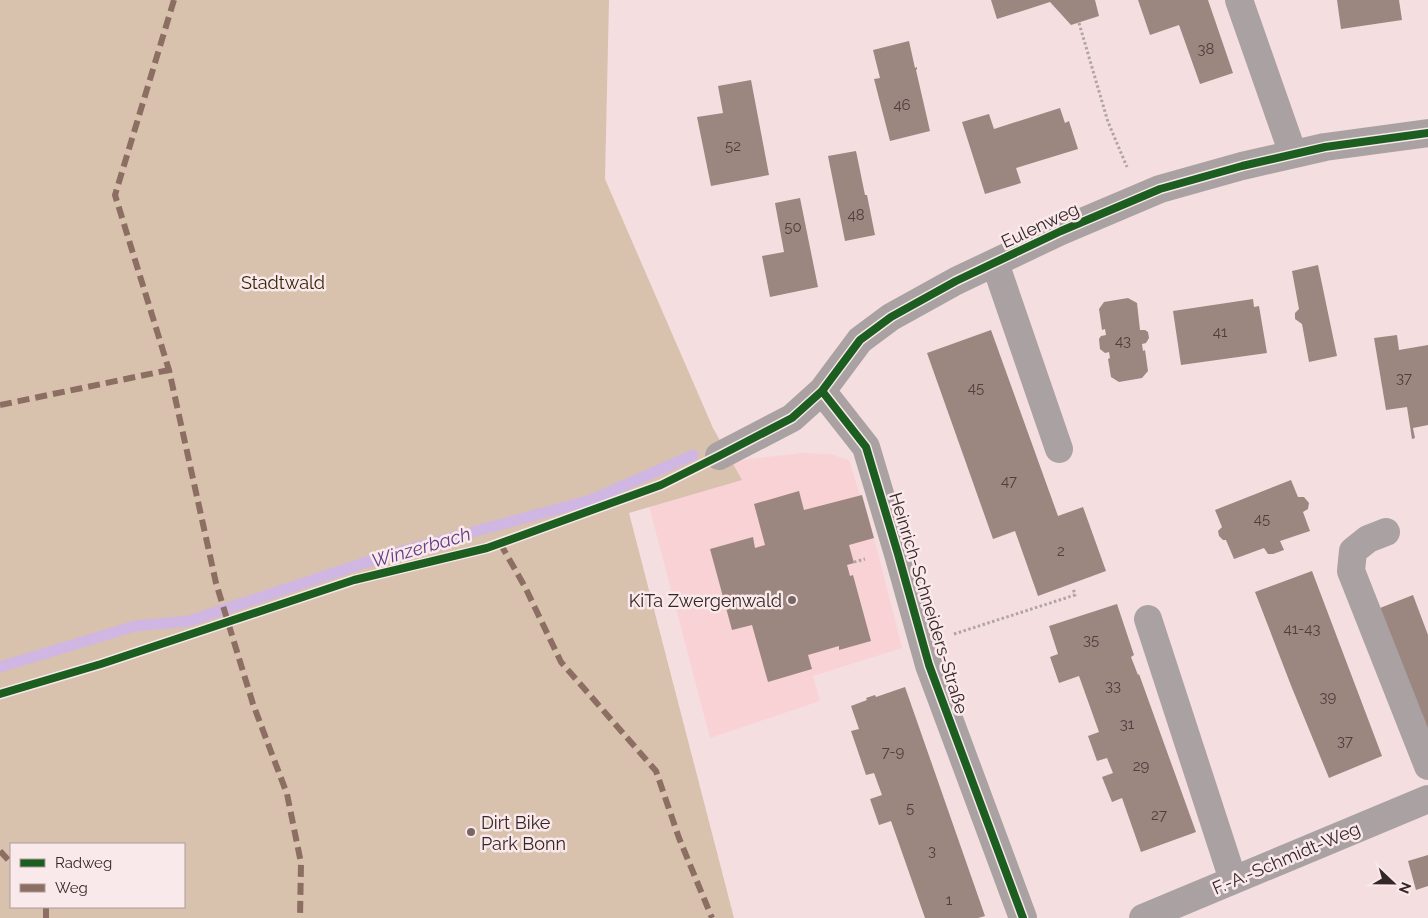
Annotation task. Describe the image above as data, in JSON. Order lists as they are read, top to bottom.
{
  "streets": {
    "street": ["Eulenweg", "Heinrich-Schneiders-Straße", "F.-A.-Schmidt-Weg"]
  },
  "crossings": [
    ["Eulenweg", "Heinrich-Schneiders-Straße"]
  ],
  "water": ["Winzerbach"],
  "parks": ["Stadtwald"],
  "places": ["KiTa Zwergenwald", "Dirt Bike Park Bonn"],
  "house_numbers": [
    "38",
    "46",
    "52",
    "48",
    "50",
    "41",
    "43",
    "37",
    "45",
    "47",
    "45",
    "2",
    "41-43",
    "35",
    "33",
    "39",
    "31",
    "37",
    "7-9",
    "29",
    "5",
    "27",
    "3",
    "1"
  ],
  "legend": ["Radweg", "Weg"],
  "north": "right"
}
